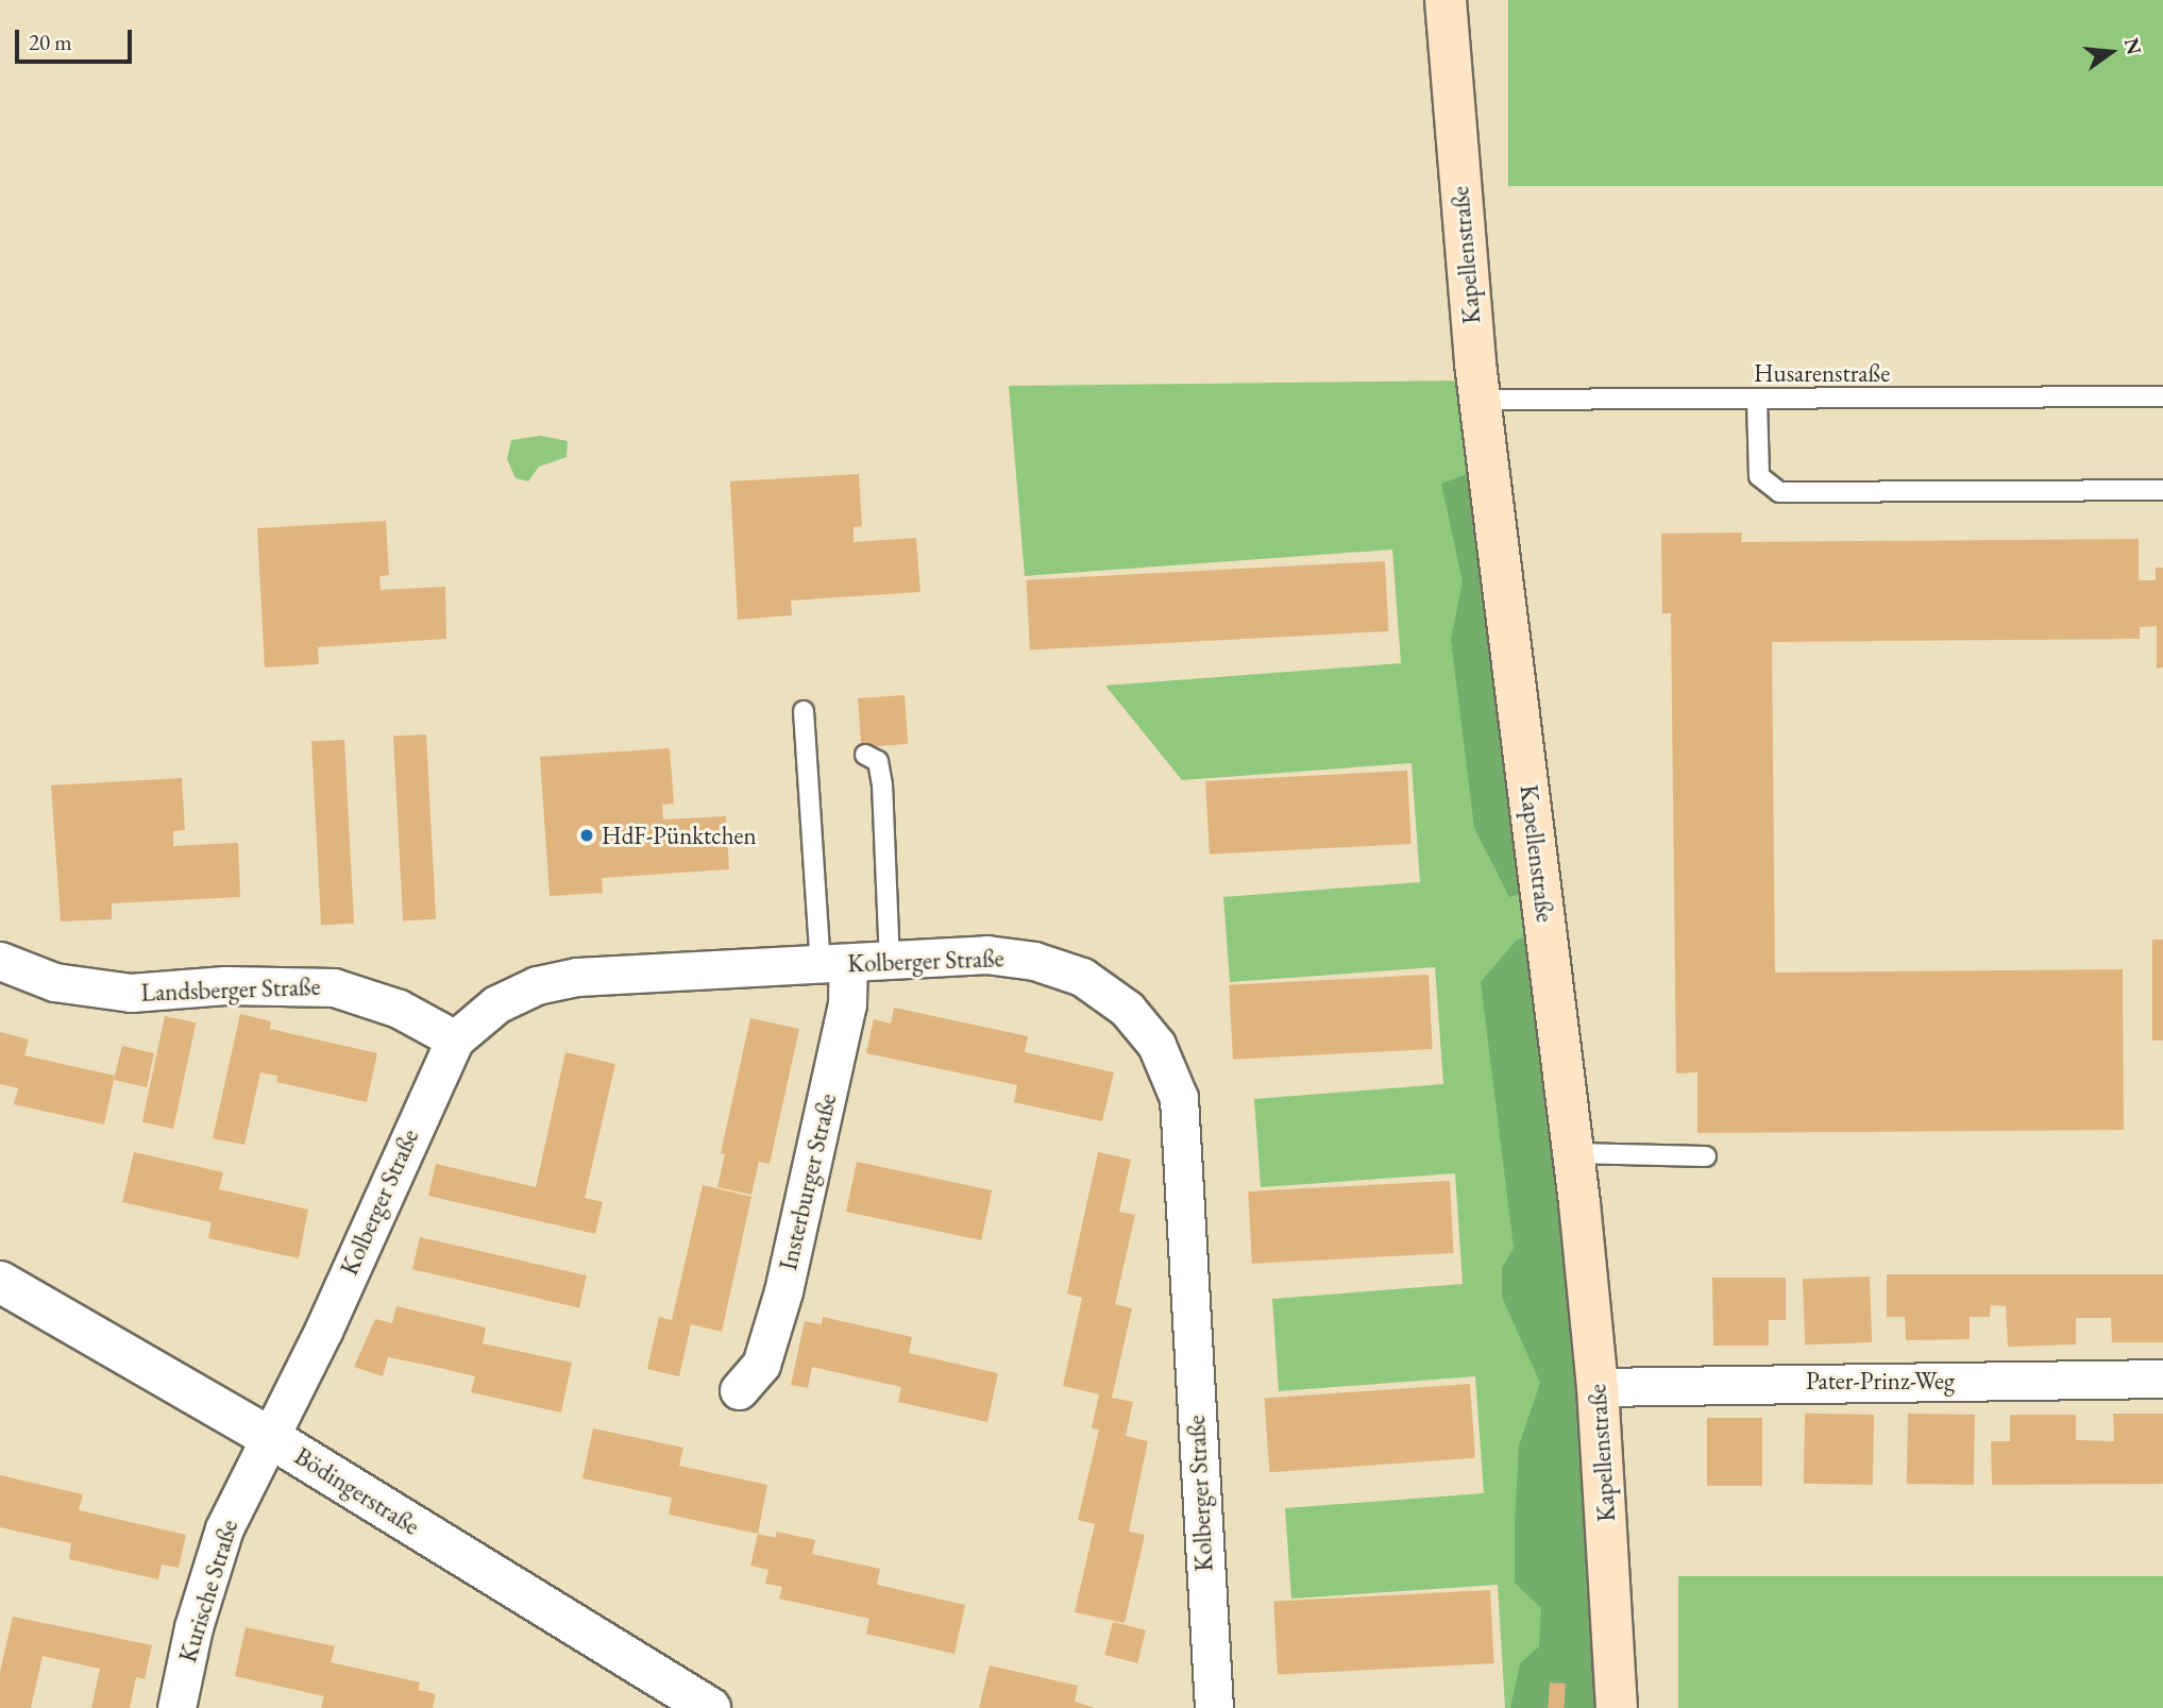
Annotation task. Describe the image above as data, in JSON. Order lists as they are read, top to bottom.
{
  "streets": {
    "main road": ["Kapellenstraße"],
    "street": [
      "Kolberger Straße",
      "Landsberger Straße",
      "Insterburger Straße",
      "Pater-Prinz-Weg",
      "Bödingerstraße",
      "Kurische Straße"
    ],
    "lane": ["Husarenstraße"]
  },
  "crossings": [
    ["Kapellenstraße", "Husarenstraße"],
    ["Kapellenstraße", "Pater-Prinz-Weg"],
    ["Kolberger Straße", "Landsberger Straße"],
    ["Kolberger Straße", "Insterburger Straße"],
    ["Kolberger Straße", "Bödingerstraße"],
    ["Kolberger Straße", "Kurische Straße"],
    ["Bödingerstraße", "Kurische Straße"]
  ],
  "places": ["HdF-Pünktchen"],
  "scale_bar": "20 m",
  "north": "right"
}
